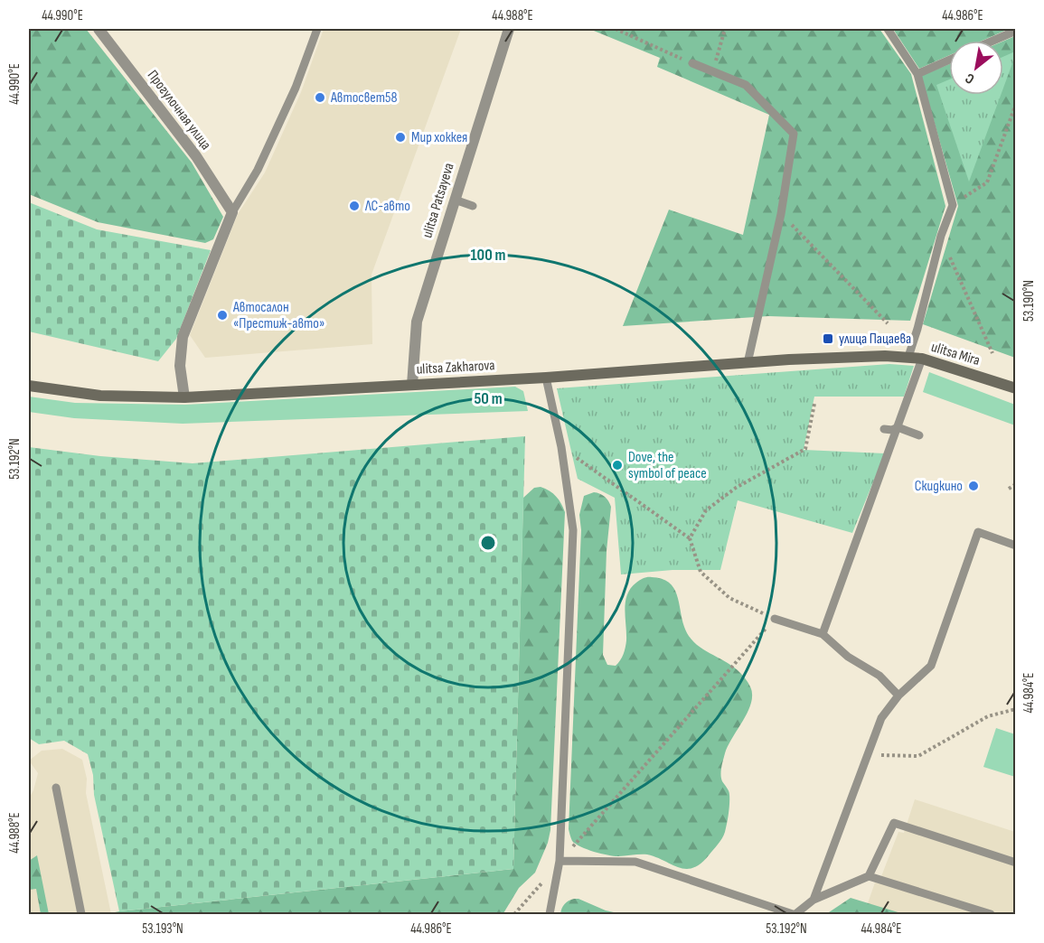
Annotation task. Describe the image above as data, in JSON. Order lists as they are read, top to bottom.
{
  "streets": {
    "main road": ["ulitsa Mira", "ulitsa Zakharova"],
    "street": ["Прогулочная улица", "ulitsa Patsayeva"]
  },
  "crossings": [
    ["ulitsa Patsayeva", "ulitsa Zakharova"],
    ["ulitsa Mira", "ulitsa Zakharova"]
  ],
  "places": {
    "other": [
      "Автосвет58",
      "Мир хоккея",
      "ЛС-авто",
      "Автосалон «Престиж-авто»",
      "Dove, the symbol of peace",
      "Скидкино"
    ],
    "transit": ["улица Пацаева"]
  },
  "north": "bottom left",
  "coordinates": [
    "44.990°E",
    "44.988°E",
    "44.986°E",
    "53.190°N",
    "53.192°N",
    "44.984°E",
    "53.193°N"
  ],
  "rings": ["100 m", "50 m"]
}
